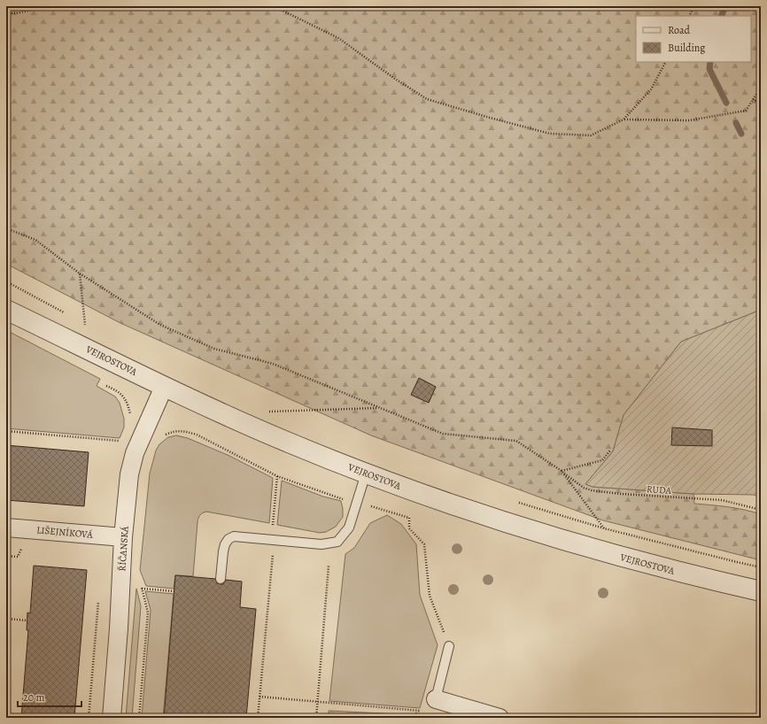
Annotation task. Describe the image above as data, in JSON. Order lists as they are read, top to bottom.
{
  "streets": {
    "street": ["VEJROSTOVA", "LIŠEJNÍKOVÁ", "ŘÍČANSKÁ"],
    "path": ["RUDA"]
  },
  "crossings": [
    ["VEJROSTOVA", "ŘÍČANSKÁ"],
    ["LIŠEJNÍKOVÁ", "ŘÍČANSKÁ"]
  ],
  "legend": ["Road", "Building"],
  "scale_bar": "20 m"
}
